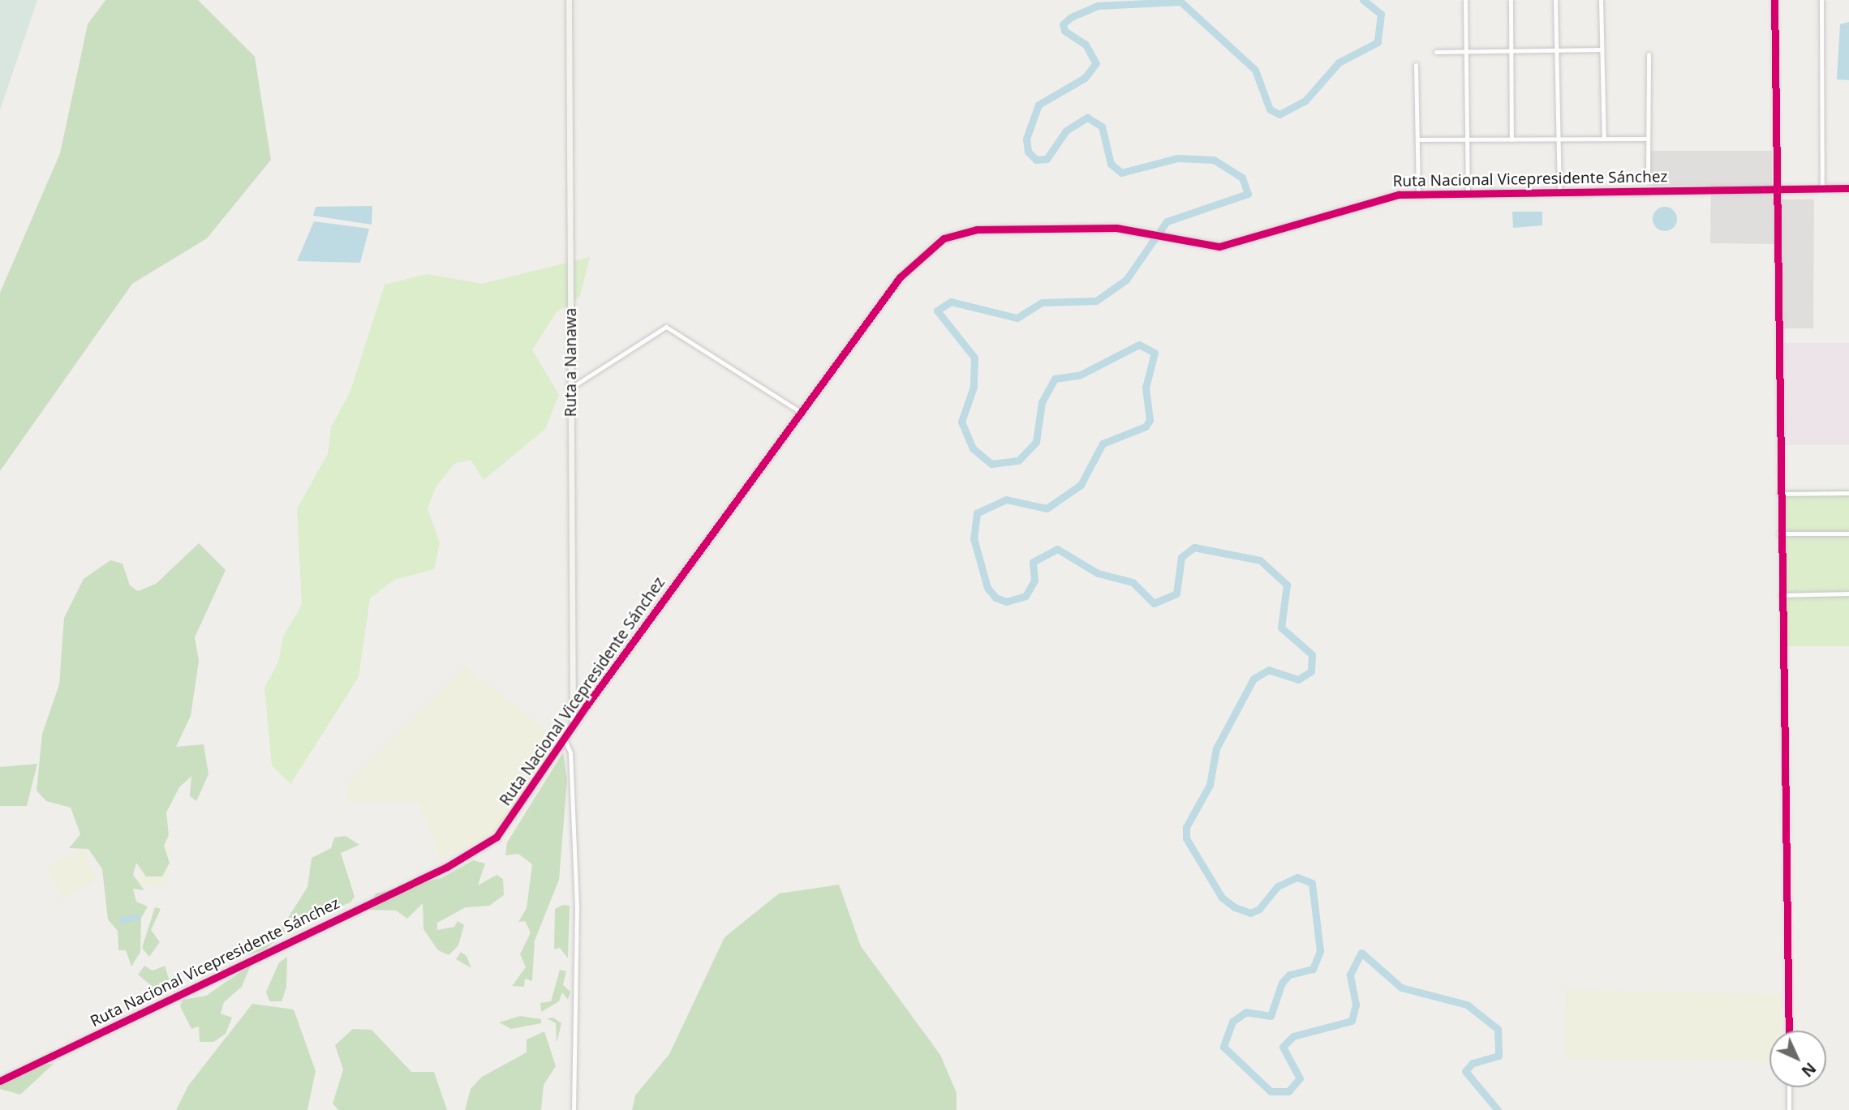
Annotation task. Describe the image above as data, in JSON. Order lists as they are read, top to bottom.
{
  "streets": {
    "street": ["Ruta Nacional Vicepresidente Sánchez", "Ruta a Nanawa"]
  },
  "crossings": [
    ["Ruta Nacional Vicepresidente Sánchez", "Ruta a Nanawa"]
  ],
  "north": "bottom right"
}
